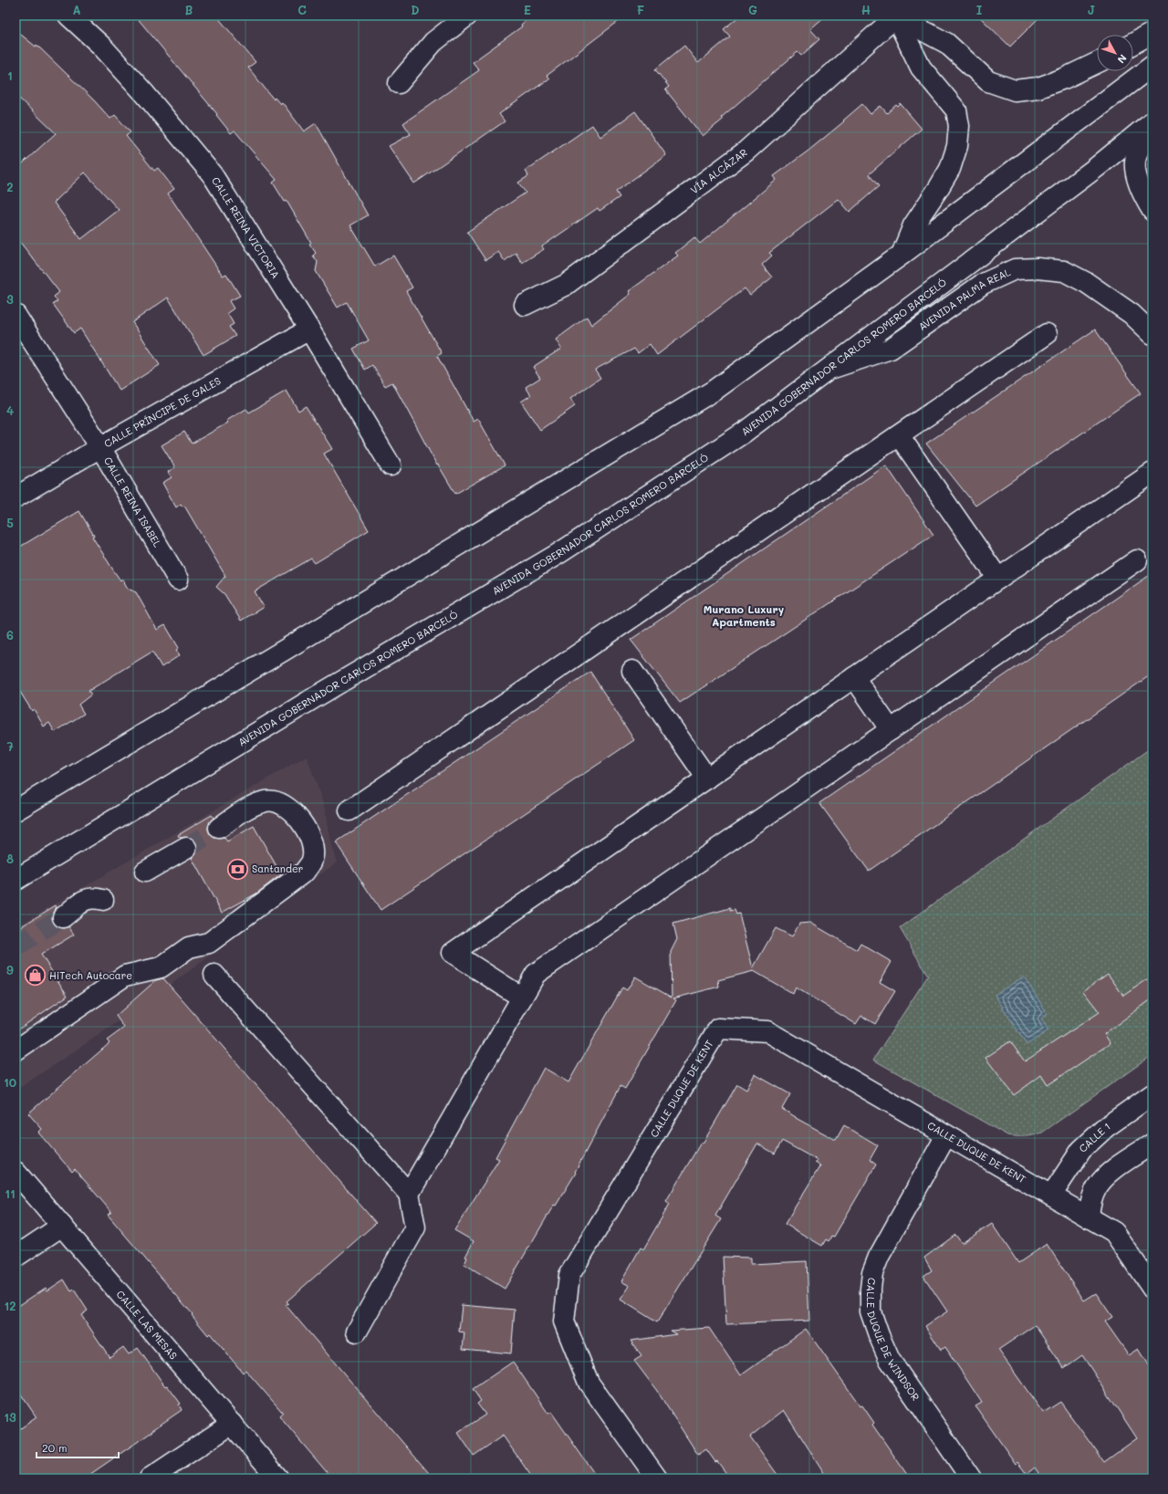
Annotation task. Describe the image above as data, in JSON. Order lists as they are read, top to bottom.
{
  "streets": {
    "street": [
      "VÍA ALCÁZAR",
      "CALLE REINA VICTORIA",
      "AVENIDA PALMA REAL",
      "AVENIDA GOBERNADOR CARLOS ROMERO BARCELÓ",
      "CALLE PRÍNCIPE DE GALES",
      "CALLE REINA ISABEL",
      "CALLE DUQUE DE KENT",
      "CALLE 1",
      "CALLE LAS MESAS",
      "CALLE DUQUE DE WINDSOR"
    ]
  },
  "crossings": [
    ["CALLE REINA VICTORIA", "CALLE PRÍNCIPE DE GALES"],
    ["AVENIDA PALMA REAL", "AVENIDA GOBERNADOR CARLOS ROMERO BARCELÓ"],
    ["CALLE PRÍNCIPE DE GALES", "CALLE REINA ISABEL"],
    ["CALLE DUQUE DE KENT", "CALLE 1"],
    ["CALLE DUQUE DE KENT", "CALLE DUQUE DE WINDSOR"]
  ],
  "districts": ["Murano Luxury Apartments"],
  "places": {
    "bank": ["Santander"],
    "shop": ["HiTech Autocare"]
  },
  "scale_bar": "20 m",
  "north": "bottom right",
  "grid": {
    "columns": [
      "A",
      "B",
      "C",
      "D",
      "E",
      "F",
      "G",
      "H",
      "I",
      "J"
    ],
    "rows": [
      "1",
      "2",
      "3",
      "4",
      "5",
      "6",
      "7",
      "8",
      "9",
      "10",
      "11",
      "12",
      "13"
    ]
  }
}
